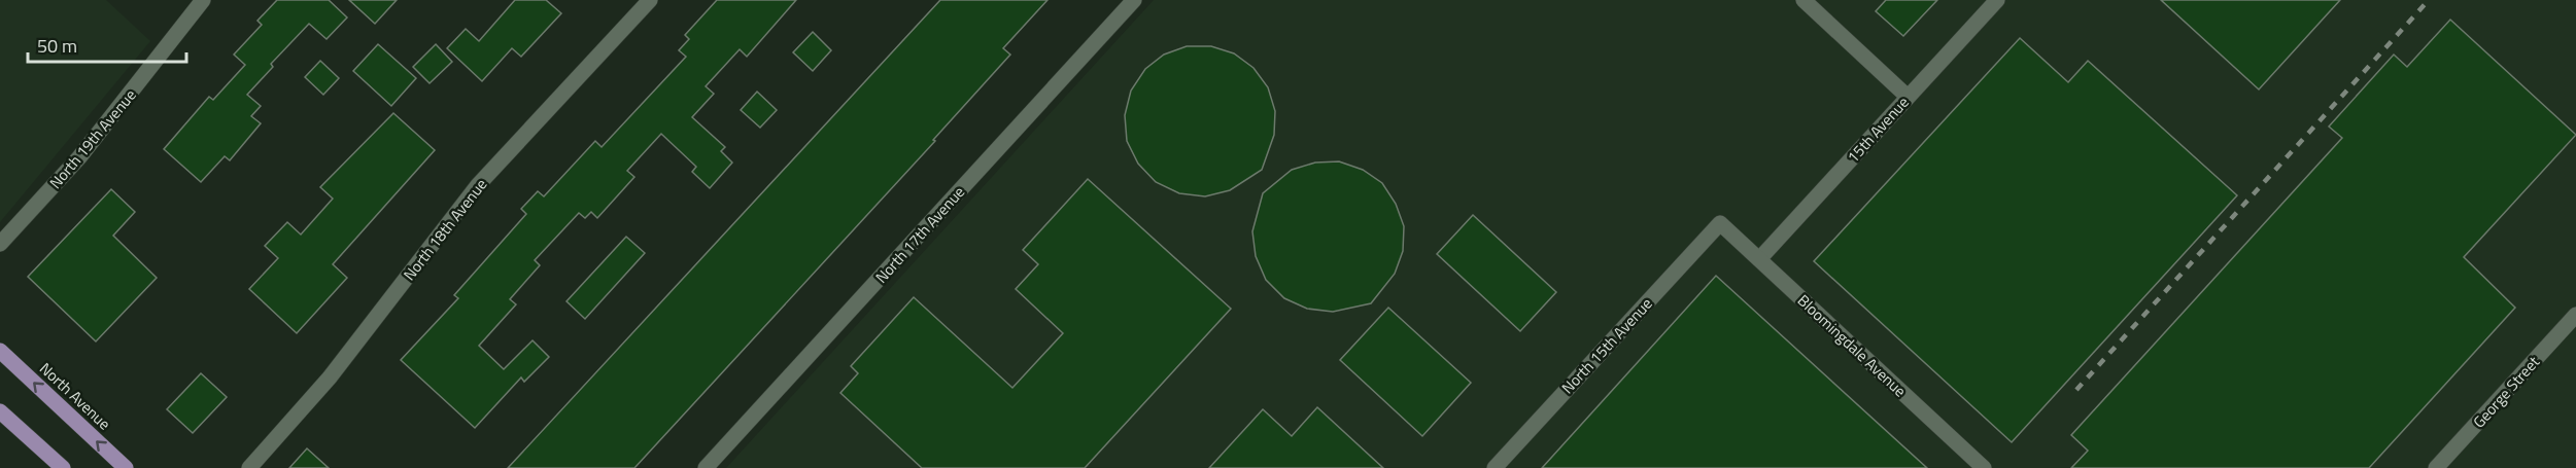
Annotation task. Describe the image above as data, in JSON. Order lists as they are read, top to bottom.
{
  "streets": {
    "main road": ["North Avenue"],
    "street": [
      "15th Avenue",
      "North 19th Avenue",
      "North 18th Avenue",
      "North 17th Avenue",
      "North 15th Avenue",
      "Bloomingdale Avenue",
      "George Street"
    ]
  },
  "crossings": [
    ["15th Avenue", "Bloomingdale Avenue"],
    ["North 15th Avenue", "Bloomingdale Avenue"]
  ],
  "scale_bar": "50 m"
}
